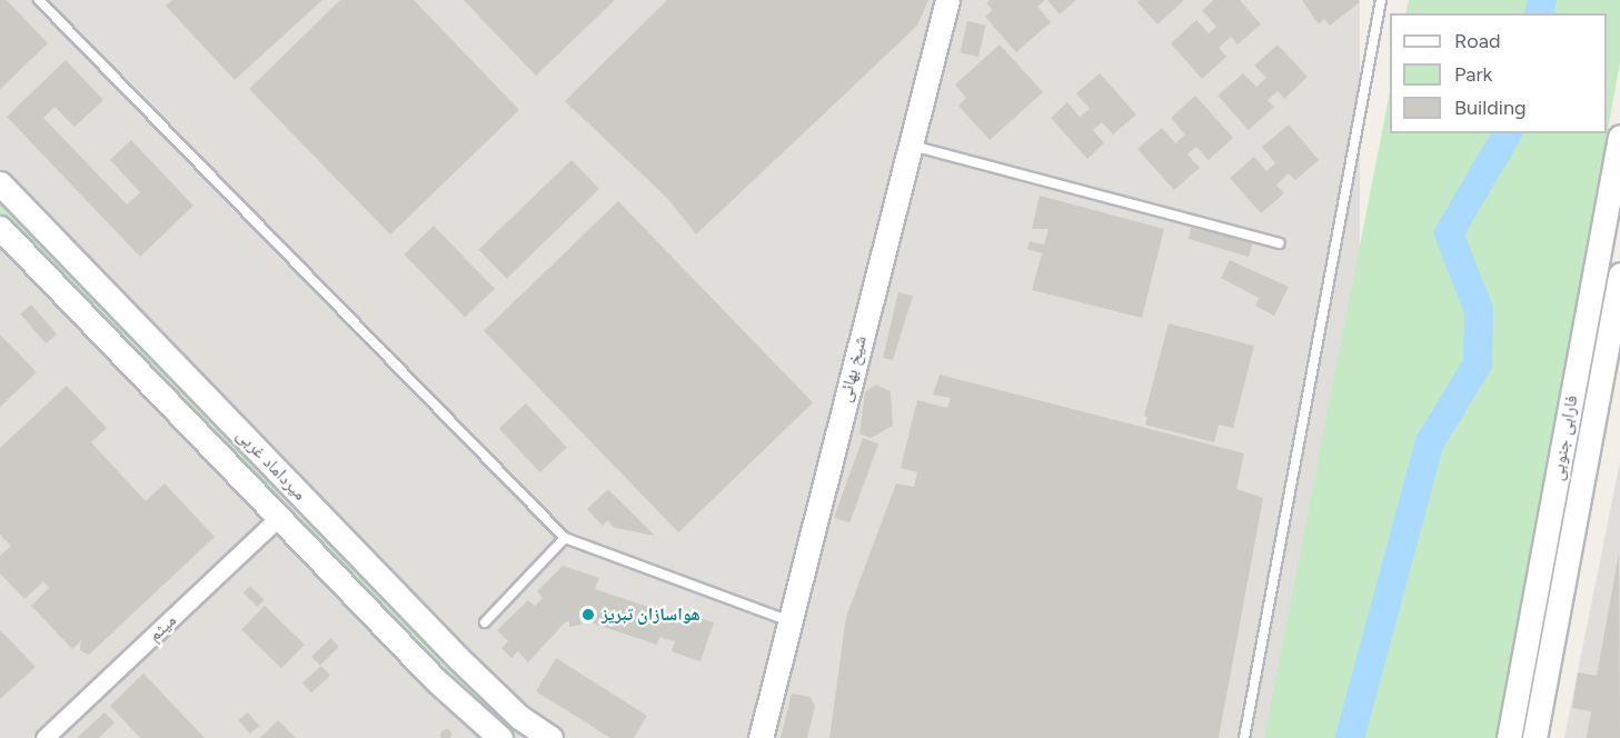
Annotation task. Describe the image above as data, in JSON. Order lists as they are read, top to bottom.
{
  "streets": {
    "street": [
      "شیخ بهائی",
      "فارابی جنوبی",
      "میرداماد غربی",
      "میثم"
    ]
  },
  "crossings": [
    ["میرداماد غربی", "میثم"]
  ],
  "places": ["هواسازان تبریز"],
  "legend": ["Road", "Park", "Building"]
}
